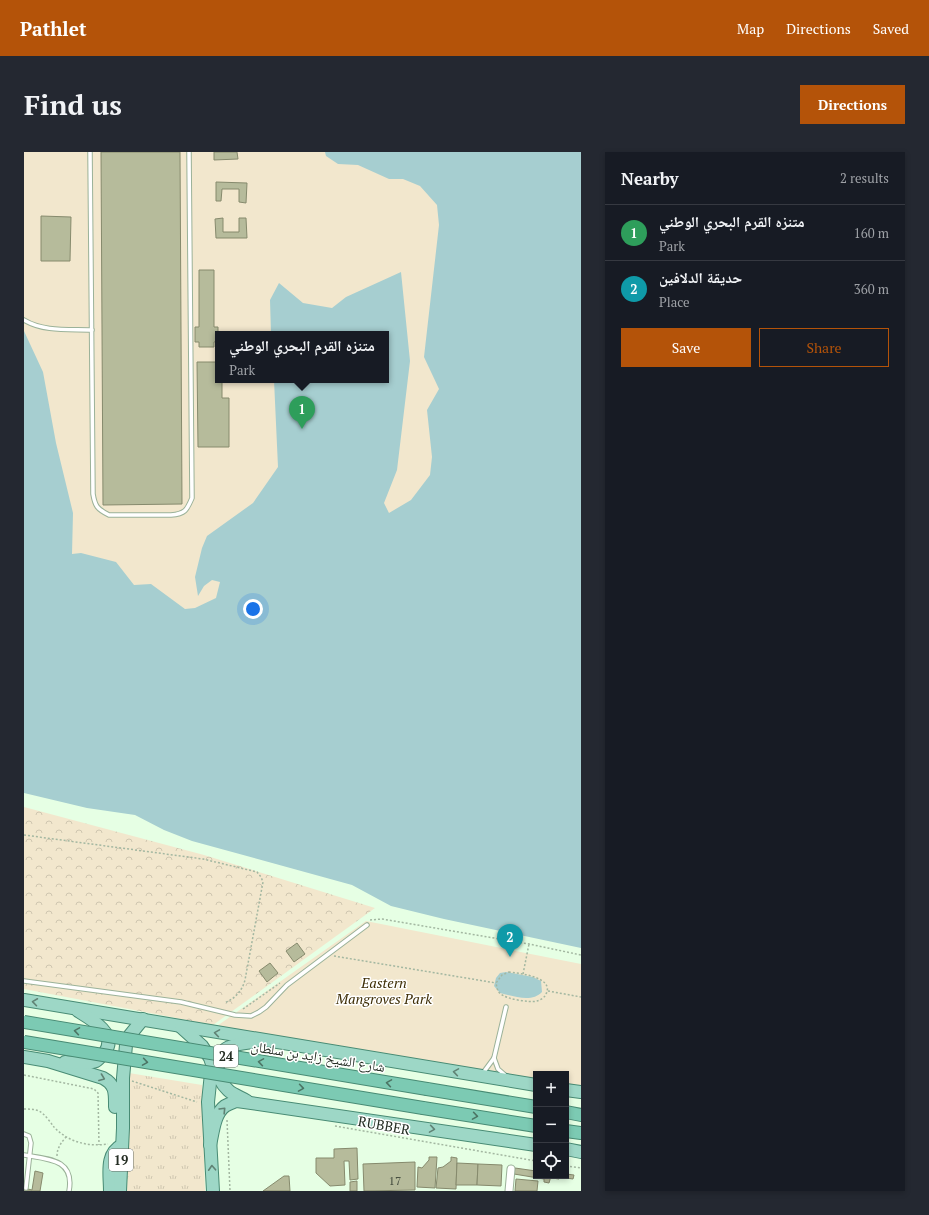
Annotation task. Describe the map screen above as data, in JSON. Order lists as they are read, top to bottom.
{
  "streets": {
    "highway": ["24", "شارع الشيخ زايد بن سلطان"],
    "main road": ["19"],
    "path": ["RUBBER"]
  },
  "parks": ["Eastern Mangroves Park"],
  "house_numbers": ["17"],
  "page": {
    "header": "Pathlet",
    "nav": ["Map", "Directions", "Saved"],
    "buttons": [
      "Directions",
      ["Save", "Share"]
    ],
    "title": "Find us",
    "heading": ["Nearby", "2 results"],
    "list": [
      {
        "mark": "1",
        "name": "متنزه القرم البحري الوطني",
        "note": "Park",
        "value": "160 m"
      },
      {
        "mark": "2",
        "name": "حديقة الدلافين",
        "note": "Place",
        "value": "360 m"
      }
    ],
    "popup": ["متنزه القرم البحري الوطني", "Park"],
    "pins": ["1", "2"],
    "map_buttons": ["+", "−"]
  }
}
